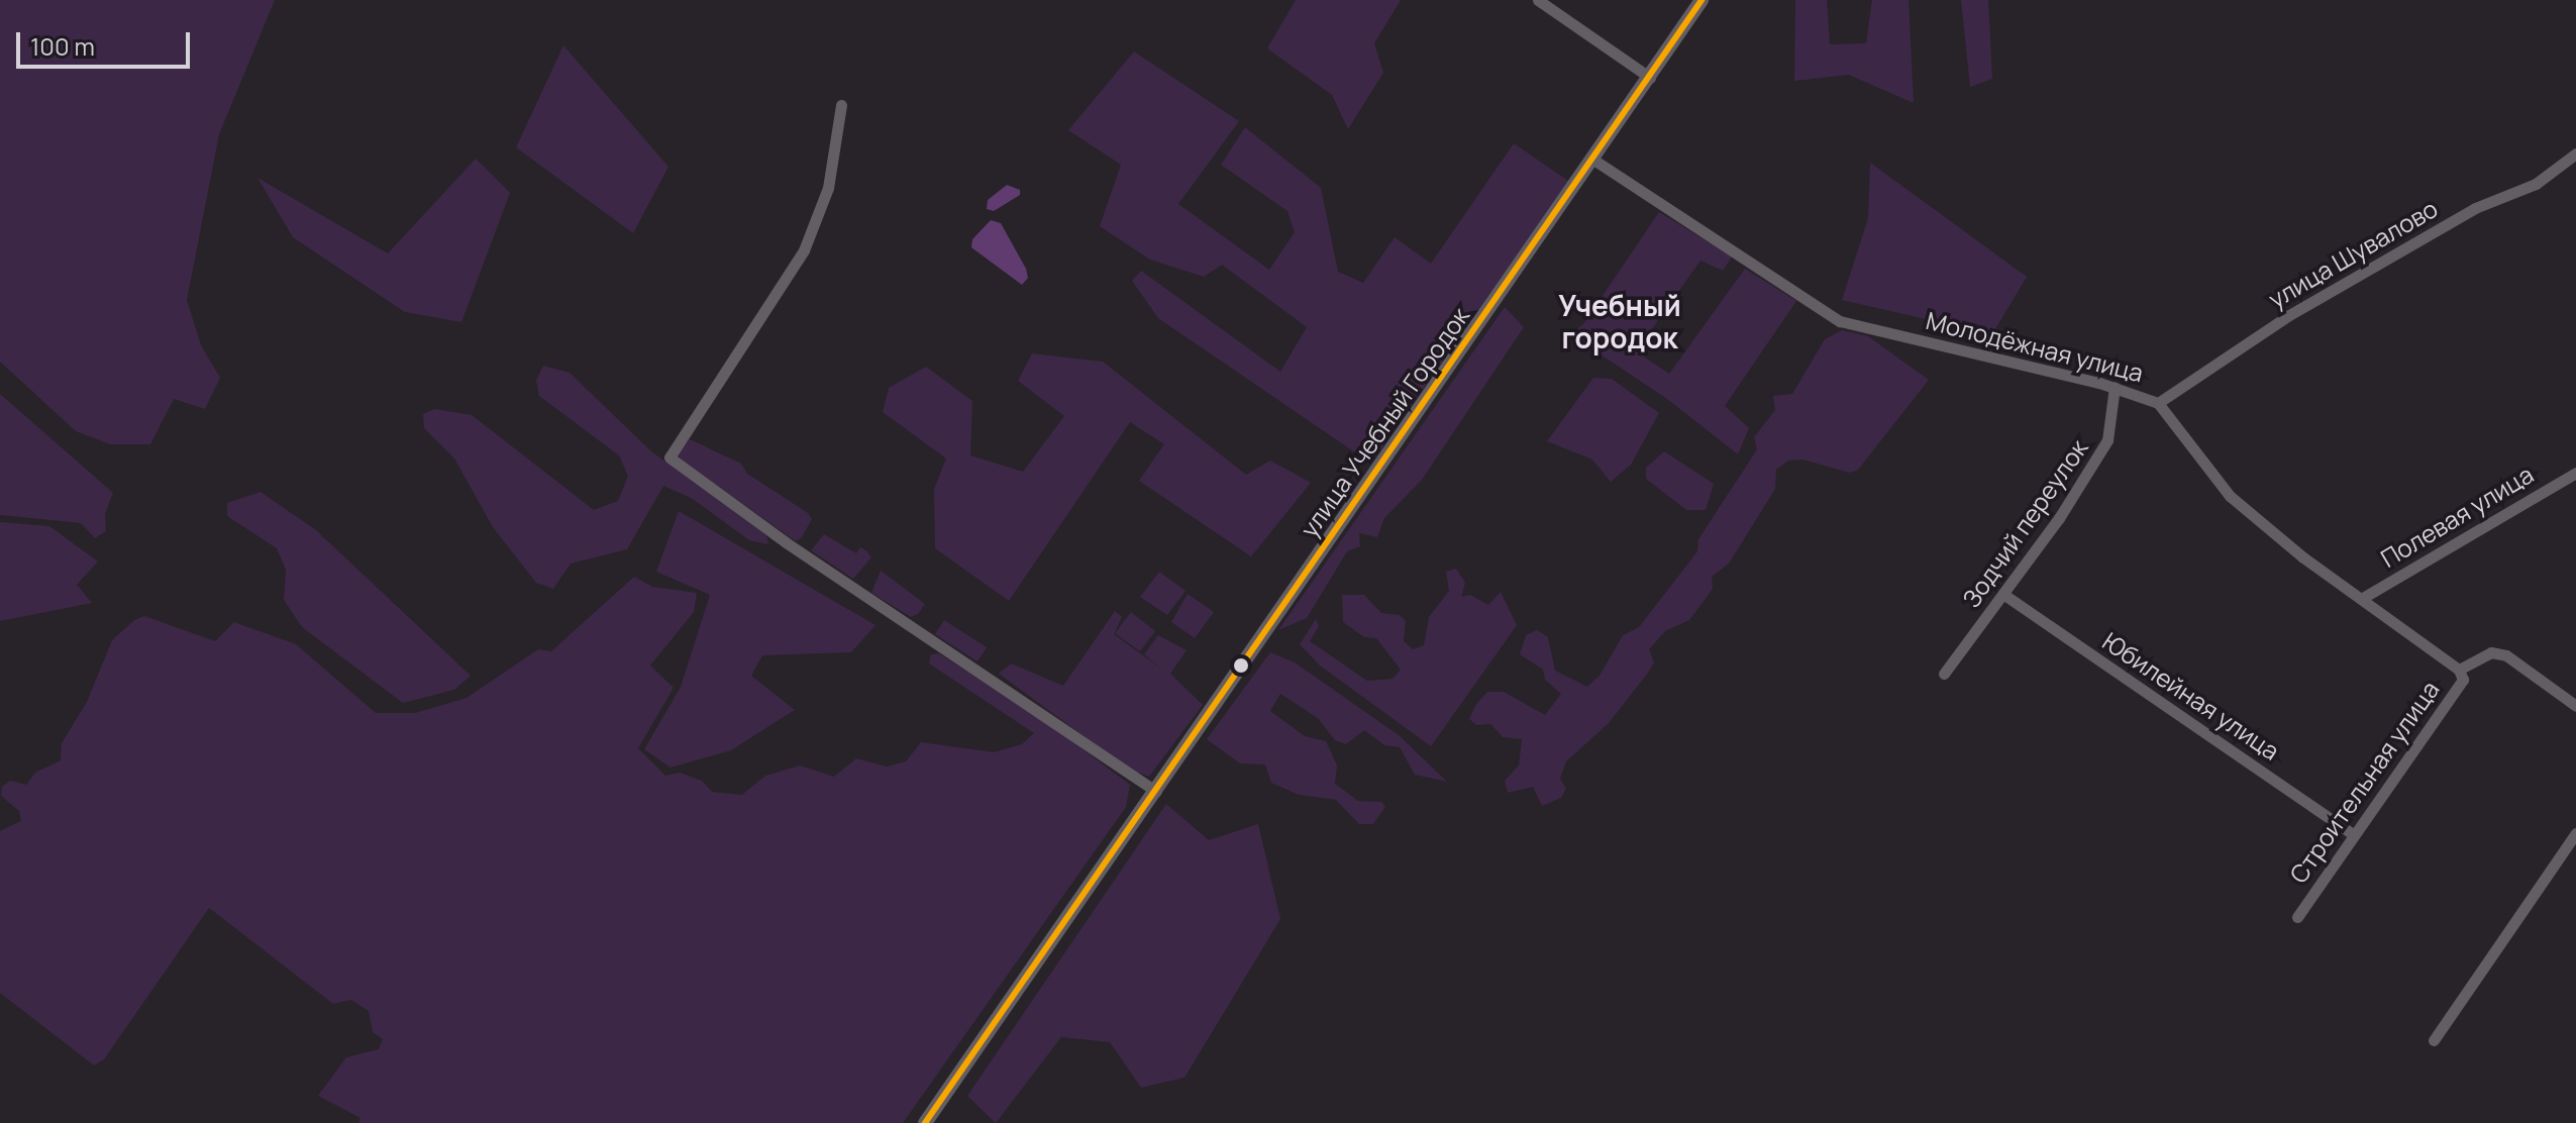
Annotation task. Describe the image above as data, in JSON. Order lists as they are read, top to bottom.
{
  "streets": {
    "street": [
      "улица Шувалово",
      "Молодёжная улица",
      "улица Учебный Городок",
      "Полевая улица",
      "Зодчий переулок",
      "Юбилейная улица",
      "Строительная улица"
    ]
  },
  "crossings": [
    ["улица Шувалово", "Молодёжная улица"],
    ["Молодёжная улица", "улица Учебный Городок"],
    ["Молодёжная улица", "Полевая улица"],
    ["Молодёжная улица", "Зодчий переулок"],
    ["Молодёжная улица", "Строительная улица"],
    ["Зодчий переулок", "Юбилейная улица"],
    ["Юбилейная улица", "Строительная улица"]
  ],
  "districts": ["Учебный городок"],
  "scale_bar": "100 m"
}
